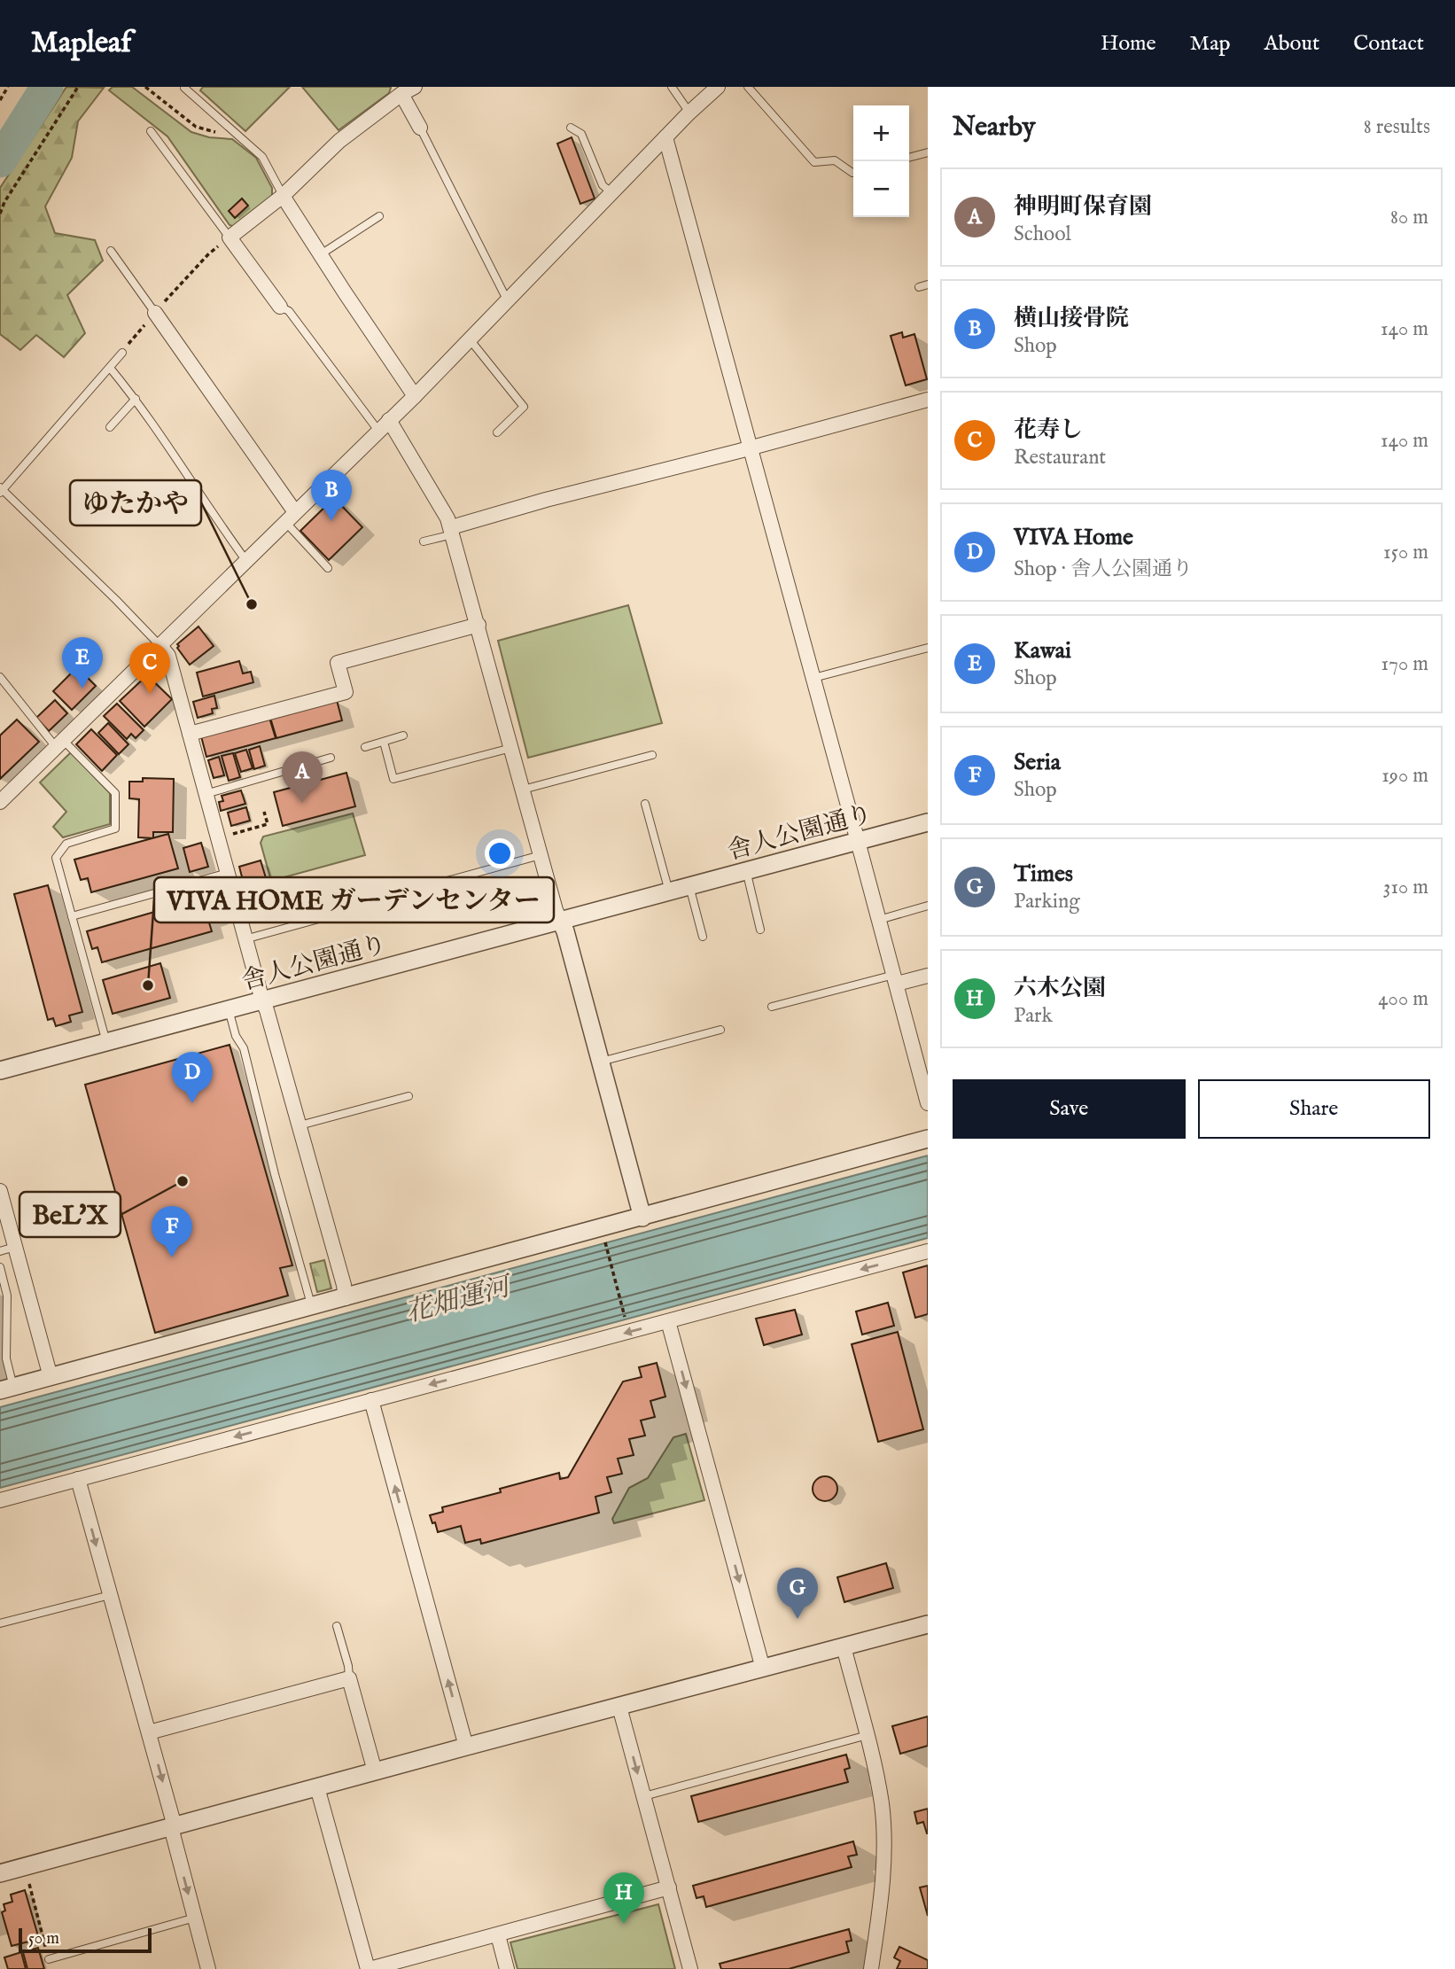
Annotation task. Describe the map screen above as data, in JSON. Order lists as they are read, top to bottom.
{
  "streets": {
    "street": ["舎人公園通り"]
  },
  "water": ["花畑運河"],
  "places": ["ゆたかや", "VIVA HOME ガーデンセンター", "BeL'X"],
  "scale_bar": "50 m",
  "page": {
    "header": "Mapleaf",
    "nav": [
      "Home",
      "Map",
      "About",
      "Contact"
    ],
    "heading": ["Nearby", "8 results"],
    "map_buttons": ["+", "−"],
    "list": [
      {
        "mark": "A",
        "name": "神明町保育園",
        "note": "School",
        "value": "80 m"
      },
      {
        "mark": "B",
        "name": "横山接骨院",
        "note": "Shop",
        "value": "140 m"
      },
      {
        "mark": "C",
        "name": "花寿し",
        "note": "Restaurant",
        "value": "140 m"
      },
      {
        "mark": "D",
        "name": "VIVA Home",
        "note": "Shop · 舎人公園通り",
        "value": "150 m"
      },
      {
        "mark": "E",
        "name": "Kawai",
        "note": "Shop",
        "value": "170 m"
      },
      {
        "mark": "F",
        "name": "Seria",
        "note": "Shop",
        "value": "190 m"
      },
      {
        "mark": "G",
        "name": "Times",
        "note": "Parking",
        "value": "310 m"
      },
      {
        "mark": "H",
        "name": "六木公園",
        "note": "Park",
        "value": "400 m"
      }
    ],
    "pins": [
      "B",
      "E",
      "C",
      "A",
      "D",
      "F",
      "G",
      "H"
    ],
    "buttons": ["Save", "Share"],
    "scale": "50 m"
  }
}
